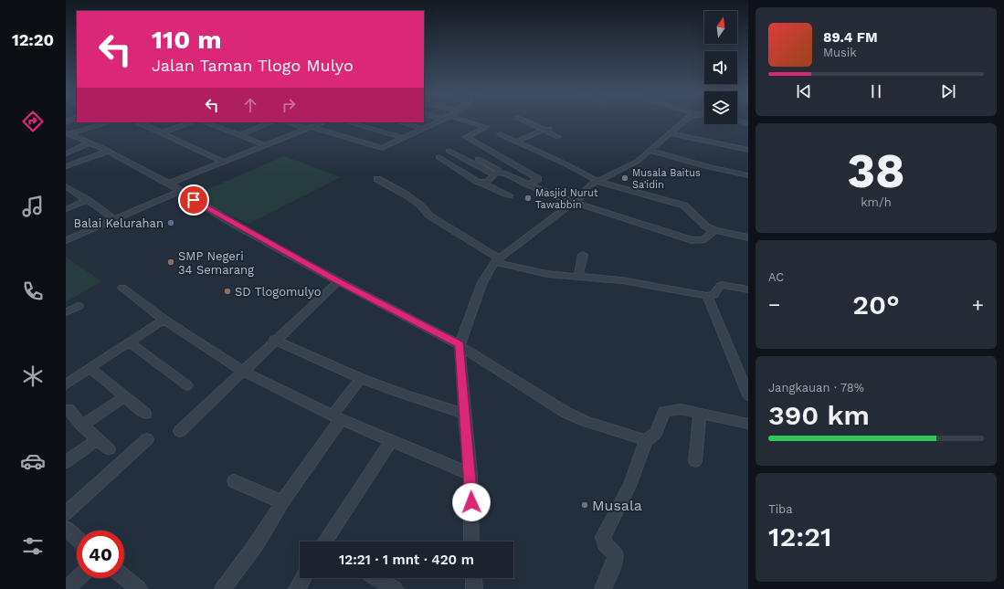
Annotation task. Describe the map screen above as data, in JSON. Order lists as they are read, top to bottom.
{
  "places": [
    "Musala Baitus Sa'idin",
    "Masjid Nurut Tawabbin",
    "Balai Kelurahan",
    "SMP Negeri 34 Semarang",
    "SD Tlogomulyo",
    "Musala"
  ],
  "north": "top",
  "page": {
    "tabs": "12:20",
    "turn": ["110 m", "Jalan Taman Tlogo Mulyo"],
    "song": ["89.4 FM", "Musik"],
    "tile": [
      ["38", "km/h"],
      "AC",
      ["Jangkauan · 78%", "390 km"],
      ["Tiba", "12:21"]
    ],
    "heat": ["−", "20°", "+"],
    "limit": "40",
    "trip": "12:21 · 1 mnt · 420 m"
  }
}
